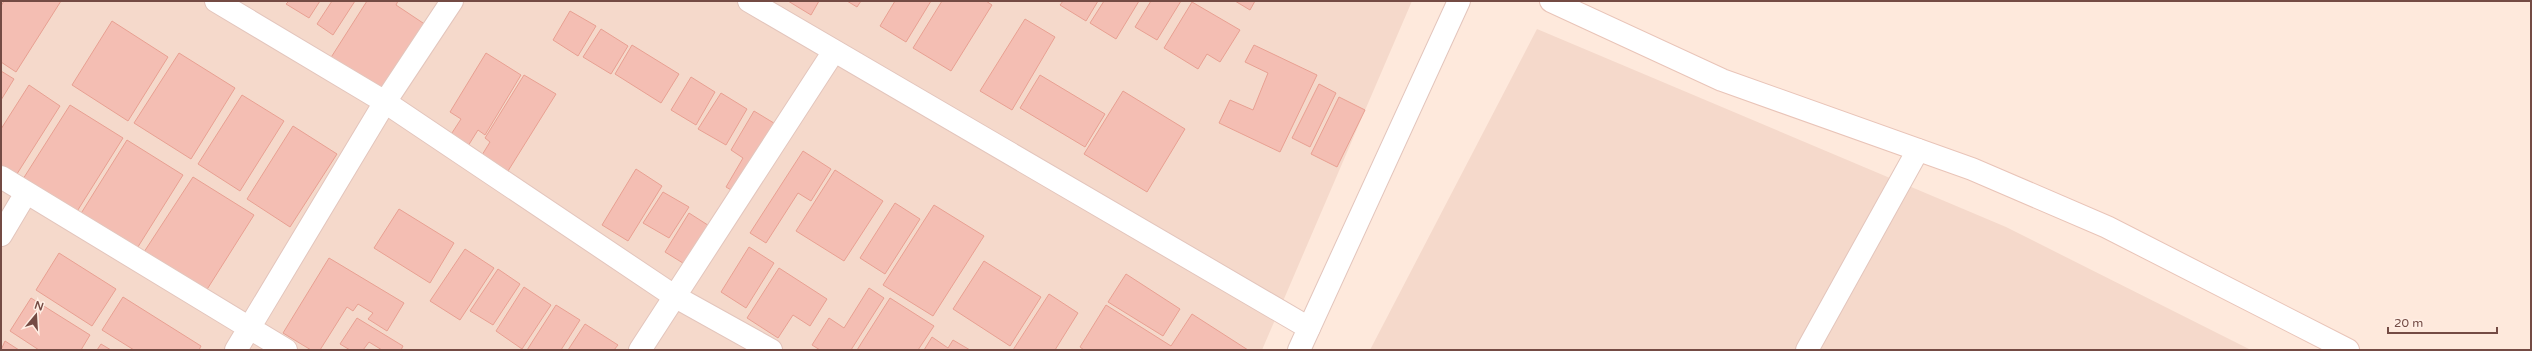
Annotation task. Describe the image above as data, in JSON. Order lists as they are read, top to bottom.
{
  "scale_bar": "20 m",
  "north": "top"
}
